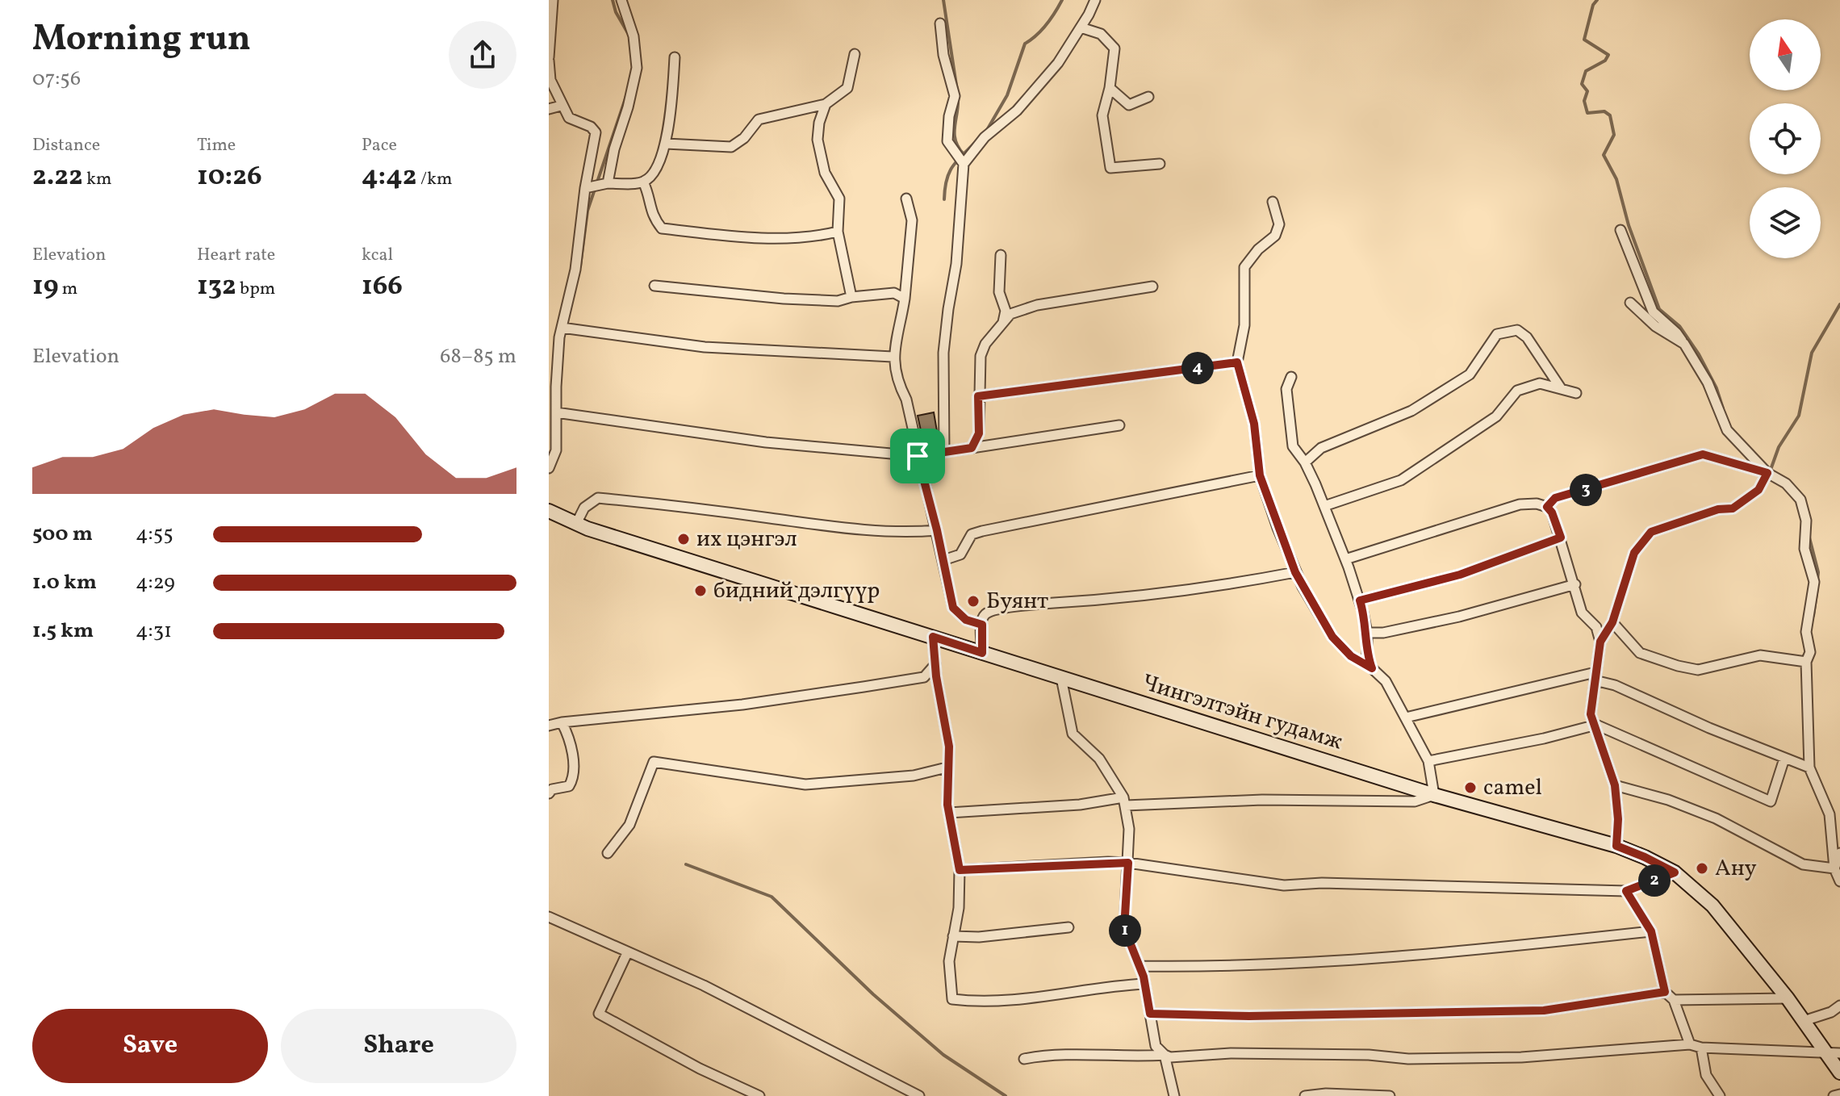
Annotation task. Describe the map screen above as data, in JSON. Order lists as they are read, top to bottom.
{
  "streets": {
    "main road": ["Чингэлтэйн гудамж"]
  },
  "places": [
    "их цэнгэл",
    "бидний дэлгүүр",
    "Буянт",
    "camel",
    "Ану"
  ],
  "north": "top",
  "page": {
    "heading": ["Morning run", "07:56"],
    "stats": [
      ["Distance", "2.22 km"],
      ["Time", "10:26"],
      ["Pace", "4:42 /km"],
      ["Elevation", "19 m"],
      ["Heart rate", "132 bpm"],
      ["kcal", "166"]
    ],
    "chart": ["Elevation", "68–85 m"],
    "pins": [
      "4",
      "3",
      "2",
      "1"
    ],
    "list": [
      {
        "name": "500 m",
        "note": "4:55"
      },
      {
        "name": "1.0 km",
        "note": "4:29"
      },
      {
        "name": "1.5 km",
        "note": "4:31"
      }
    ],
    "buttons": ["Save", "Share"]
  }
}
